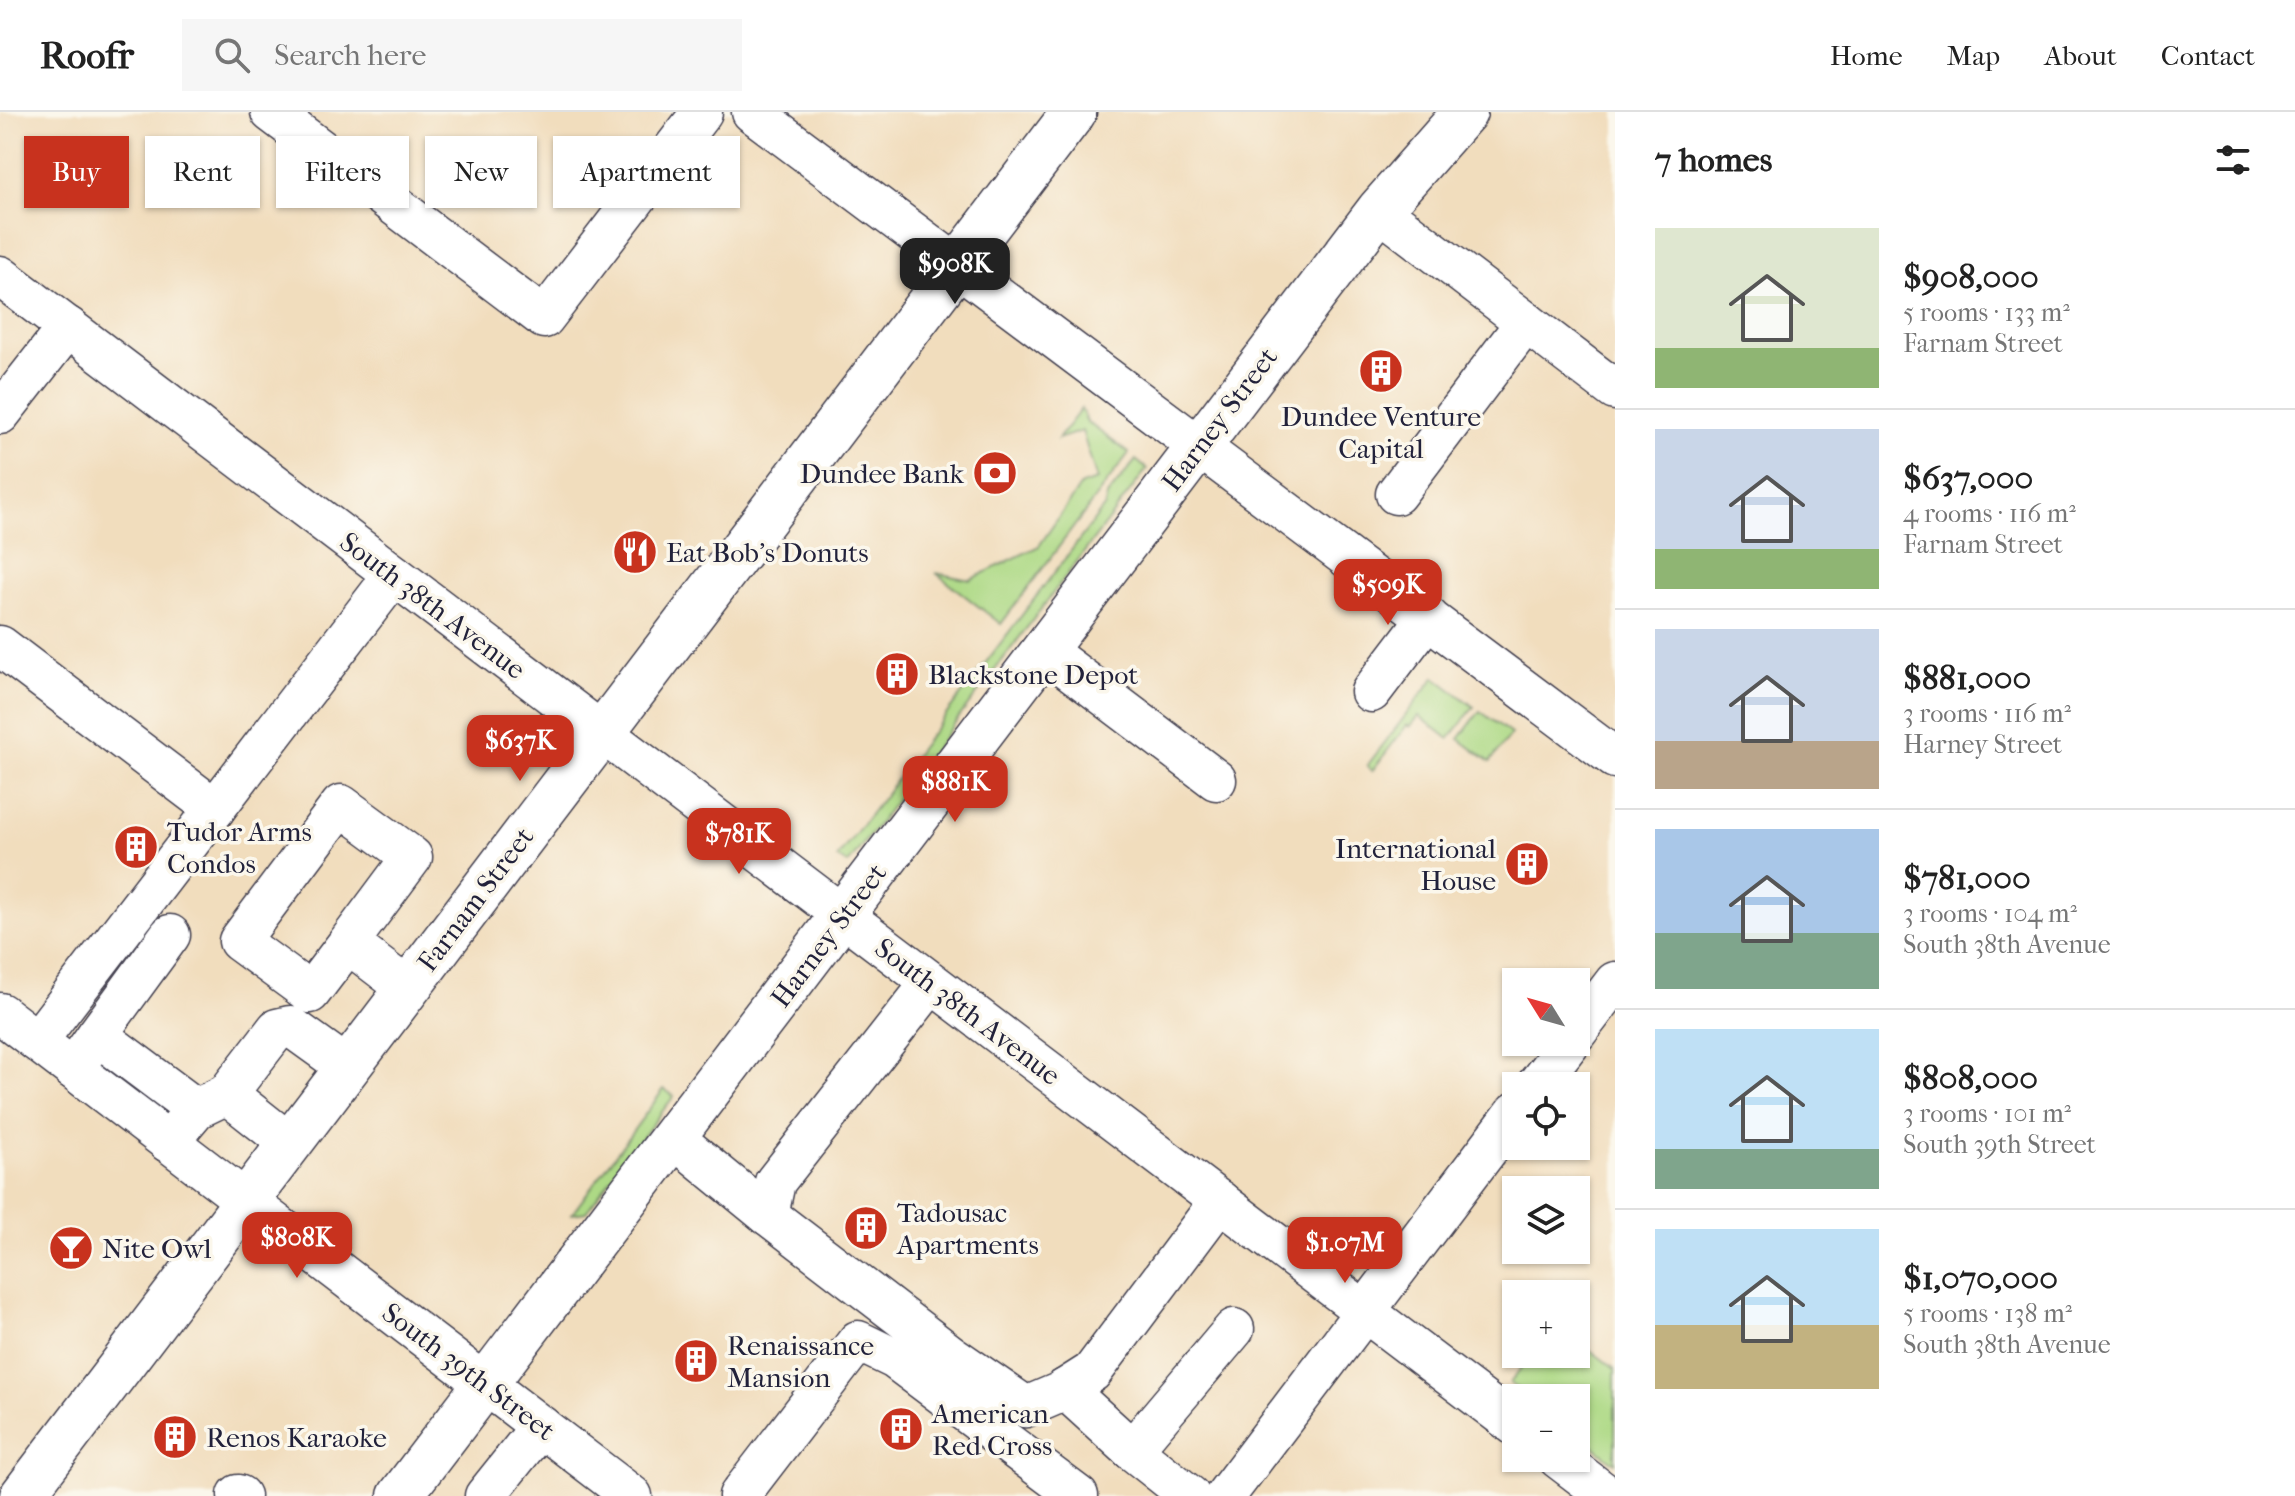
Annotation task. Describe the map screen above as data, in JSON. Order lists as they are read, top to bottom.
{
  "streets": {
    "main road": ["Harney Street", "Farnam Street"],
    "street": ["South 38th Avenue", "South 39th Street"]
  },
  "crossings": [
    ["Harney Street", "South 38th Avenue"],
    ["Harney Street", "South 39th Street"],
    ["South 38th Avenue", "Farnam Street"],
    ["Farnam Street", "South 39th Street"]
  ],
  "places": {
    "building": [
      "Dundee Venture Capital",
      "Blackstone Depot",
      "Tudor Arms Condos",
      "International House",
      "Tadousac Apartments",
      "Renaissance Mansion",
      "American Red Cross",
      "Renos Karaoke"
    ],
    "bank": ["Dundee Bank"],
    "restaurant": ["Eat Bob's Donuts"],
    "bar": ["Nite Owl"]
  },
  "north": "top left",
  "page": {
    "header": "Roofr",
    "search": "Search here",
    "nav": [
      "Home",
      "Map",
      "About",
      "Contact"
    ],
    "heading": "7 homes",
    "chip": [
      "Buy",
      "Rent",
      "Filters",
      "New",
      "Apartment"
    ],
    "list": [
      {
        "name": "$908,000",
        "note": "5 rooms · 133 m² · Farnam Street"
      },
      {
        "name": "$637,000",
        "note": "4 rooms · 116 m² · Farnam Street"
      },
      {
        "name": "$881,000",
        "note": "3 rooms · 116 m² · Harney Street"
      },
      {
        "name": "$781,000",
        "note": "3 rooms · 104 m² · South 38th Avenue"
      },
      {
        "name": "$808,000",
        "note": "3 rooms · 101 m² · South 39th Street"
      },
      {
        "name": "$1,070,000",
        "note": "5 rooms · 138 m² · South 38th Avenue"
      }
    ],
    "price": [
      "$908K",
      "$509K",
      "$637K",
      "$881K",
      "$781K",
      "$808K",
      "$1.07M"
    ],
    "map_buttons": ["+", "−"]
  }
}
